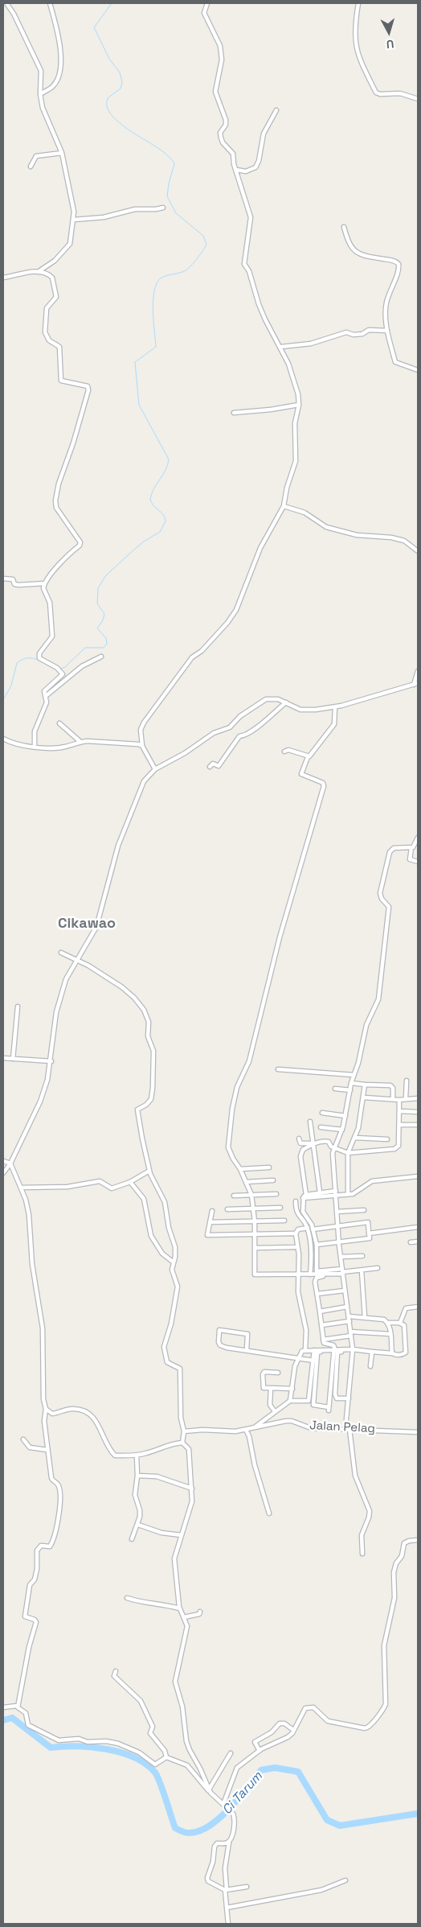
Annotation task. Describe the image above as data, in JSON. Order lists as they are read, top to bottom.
{
  "streets": {
    "street": ["Jalan Pelag"]
  },
  "districts": ["Cikawao"],
  "water": ["Ci Tarum"],
  "north": "bottom"
}
